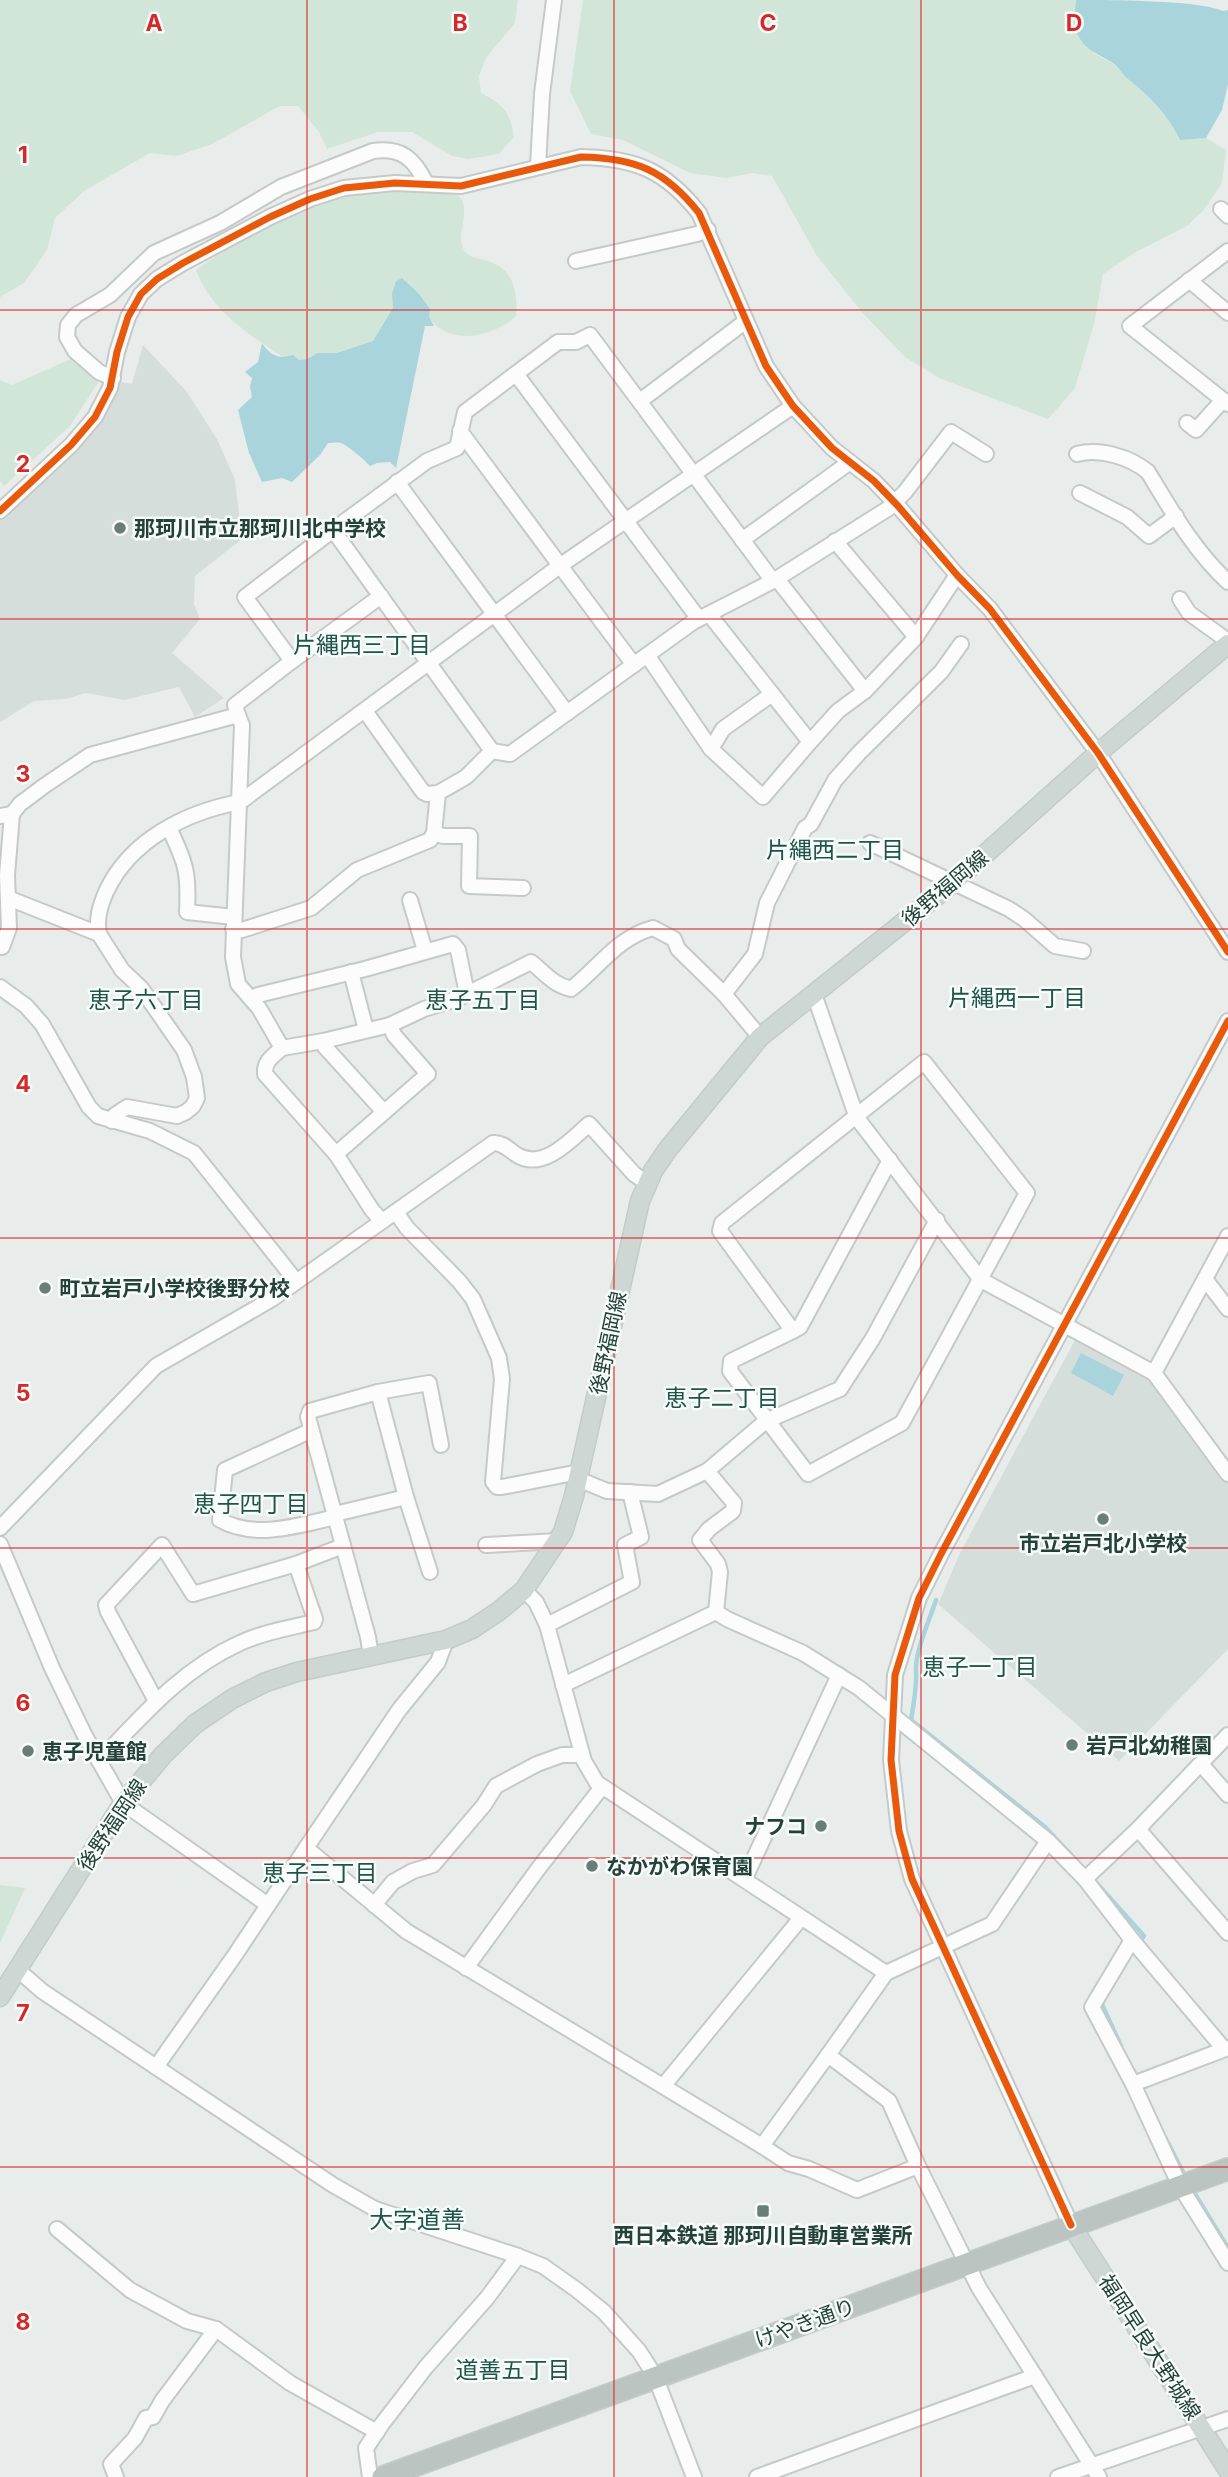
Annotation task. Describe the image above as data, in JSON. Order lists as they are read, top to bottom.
{
  "streets": {
    "highway": ["けやき通り"],
    "main road": ["後野福岡線", "福岡早良大野城線"]
  },
  "crossings": [
    ["けやき通り", "福岡早良大野城線"]
  ],
  "districts": [
    "片縄西三丁目",
    "片縄西二丁目",
    "片縄西一丁目",
    "恵子六丁目",
    "恵子五丁目",
    "恵子二丁目",
    "恵子四丁目",
    "恵子一丁目",
    "恵子三丁目",
    "大字道善",
    "道善五丁目"
  ],
  "places": {
    "other": [
      "那珂川市立那珂川北中学校",
      "町立岩戸小学校後野分校",
      "市立岩戸北小学校",
      "岩戸北幼稚園",
      "恵子児童館",
      "ナフコ",
      "なかがわ保育園"
    ],
    "transit": ["西日本鉄道 那珂川自動車営業所"]
  },
  "grid": {
    "columns": [
      "A",
      "B",
      "C",
      "D"
    ],
    "rows": [
      "1",
      "2",
      "3",
      "4",
      "5",
      "6",
      "7",
      "8"
    ]
  }
}
